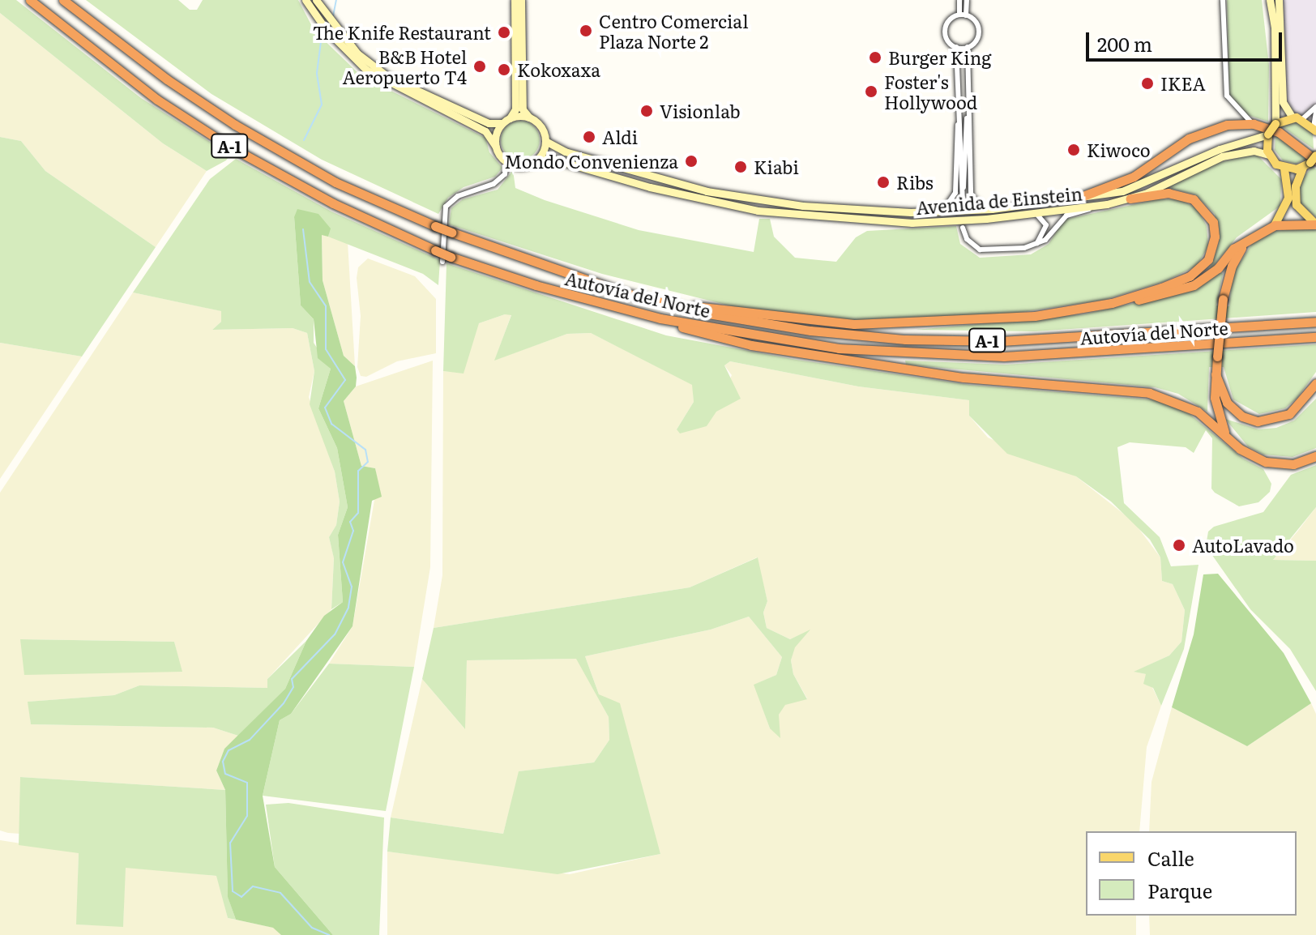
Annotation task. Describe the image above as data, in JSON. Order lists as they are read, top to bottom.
{
  "streets": {
    "highway": ["A-1", "Autovía del Norte"],
    "street": ["Avenida de Einstein"]
  },
  "places": [
    "Centro Comercial Plaza Norte 2",
    "The Knife Restaurant",
    "Burger King",
    "B&B Hotel Aeropuerto T4",
    "Kokoxaxa",
    "IKEA",
    "Foster's Hollywood",
    "Visionlab",
    "Aldi",
    "Kiwoco",
    "Mondo Convenienza",
    "Kiabi",
    "Ribs",
    "AutoLavado"
  ],
  "legend": ["Calle", "Parque"],
  "scale_bar": "200 m"
}
